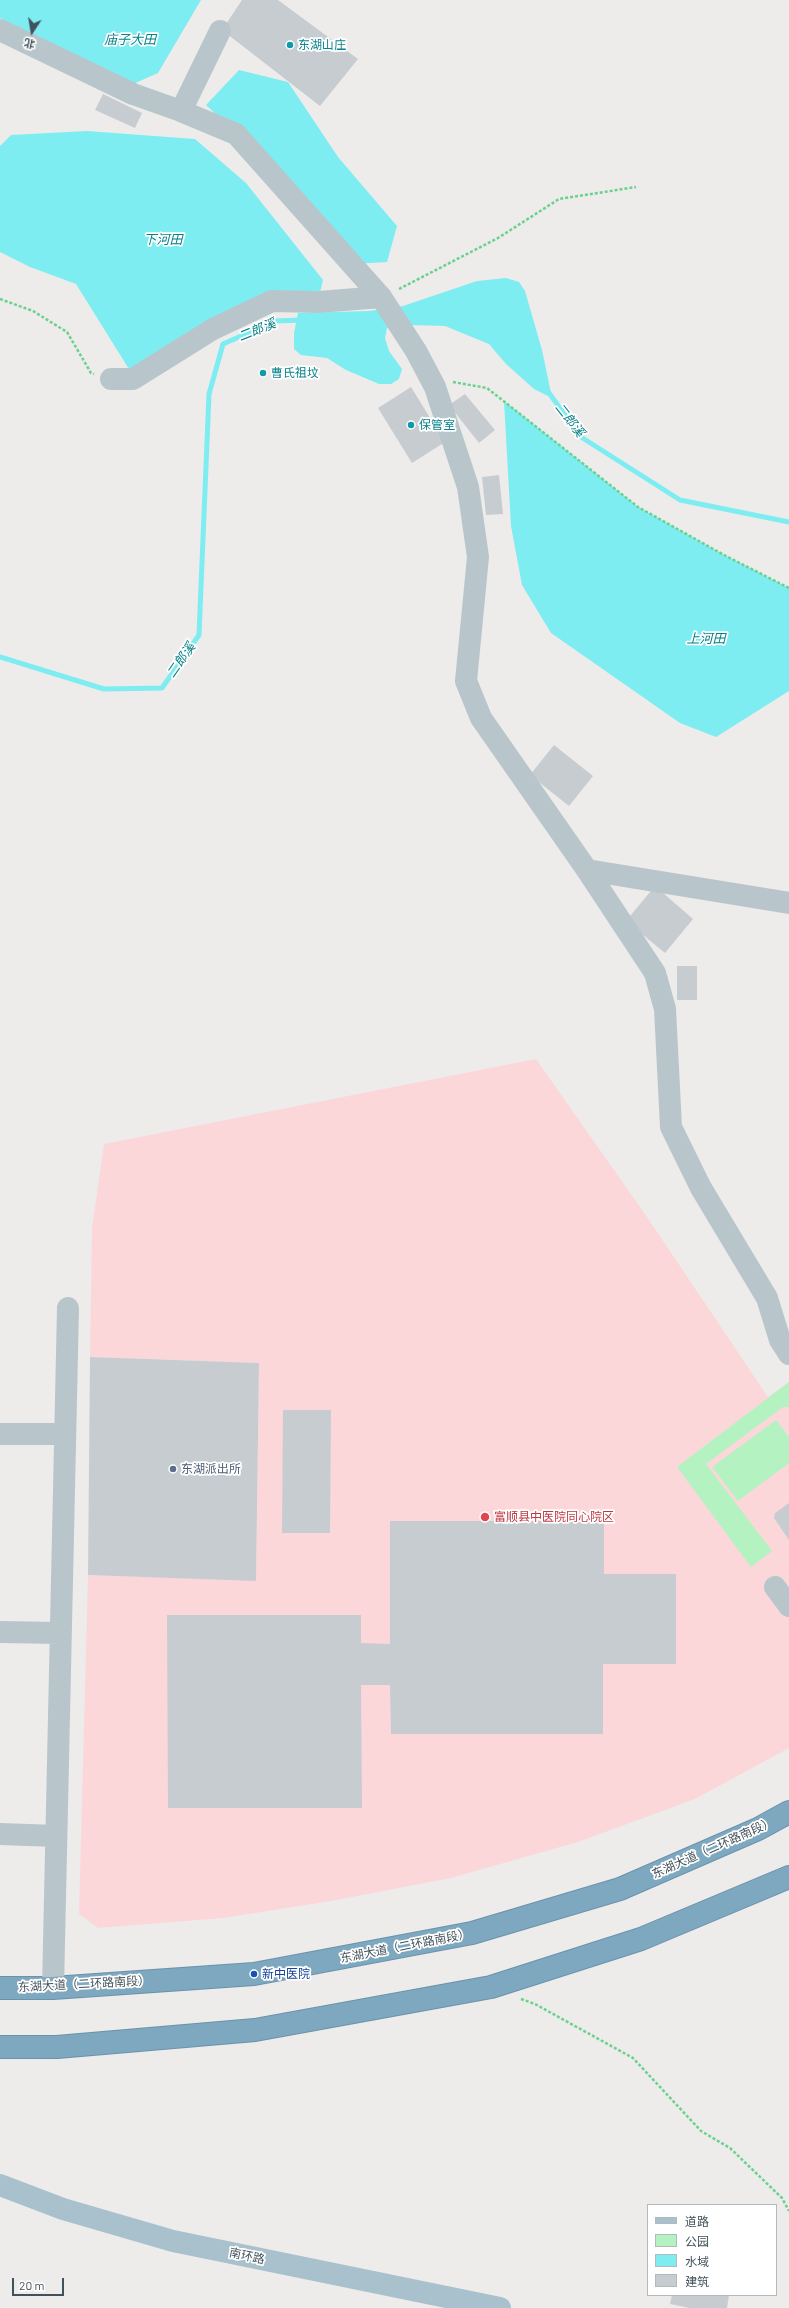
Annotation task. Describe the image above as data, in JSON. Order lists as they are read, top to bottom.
{
  "streets": {
    "highway": ["东湖大道（二环路南段）"],
    "main road": ["南环路"]
  },
  "water": [
    "庙子大田",
    "下河田",
    "二郎溪",
    "上河田"
  ],
  "places": [
    "东湖山庄",
    "曹氏祖坟",
    "保管室",
    "东湖派出所",
    "富顺县中医院同心院区",
    "新中医院"
  ],
  "legend": [
    "道路",
    "公园",
    "水域",
    "建筑"
  ],
  "scale_bar": "20 m",
  "north": "bottom"
}
